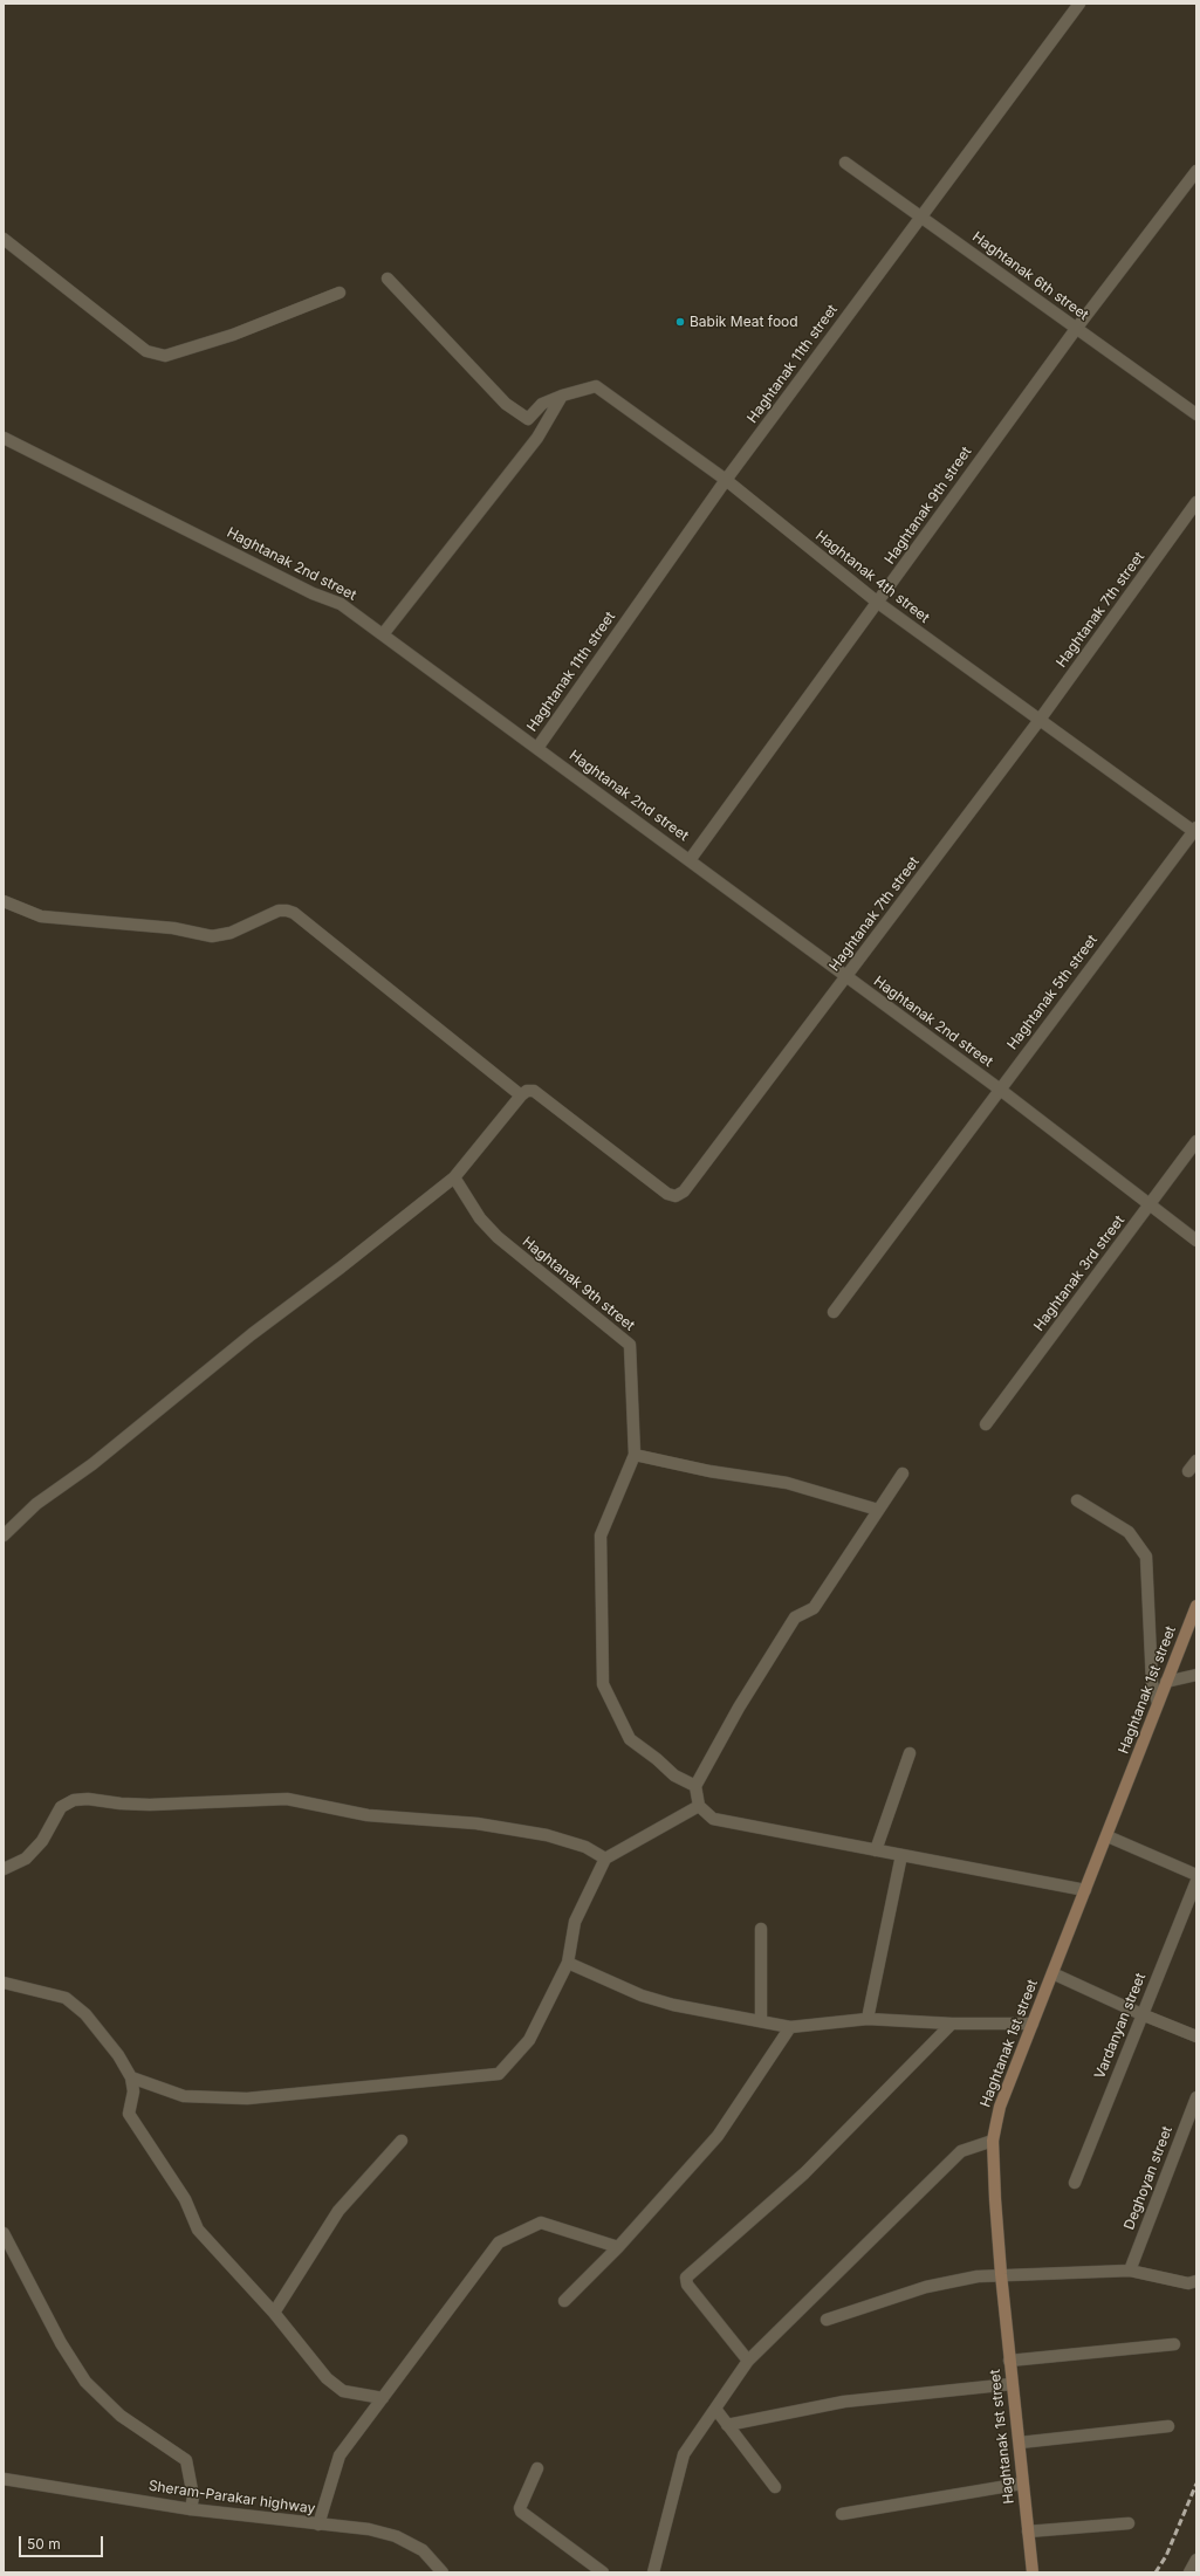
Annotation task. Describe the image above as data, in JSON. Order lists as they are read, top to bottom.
{
  "streets": {
    "main road": ["Haghtanak 1st street"],
    "street": [
      "Haghtanak 6th street",
      "Haghtanak 11th street",
      "Haghtanak 9th street",
      "Haghtanak 2nd street",
      "Haghtanak 4th street",
      "Haghtanak 7th street",
      "Haghtanak 5th street",
      "Haghtanak 3rd street",
      "Vardanyan street",
      "Deghoyan street",
      "Sheram-Parakar highway"
    ]
  },
  "crossings": [
    ["Haghtanak 6th street", "Haghtanak 11th street"],
    ["Haghtanak 6th street", "Haghtanak 9th street"],
    ["Haghtanak 11th street", "Haghtanak 2nd street"],
    ["Haghtanak 11th street", "Haghtanak 4th street"],
    ["Haghtanak 9th street", "Haghtanak 2nd street"],
    ["Haghtanak 9th street", "Haghtanak 4th street"],
    ["Haghtanak 2nd street", "Haghtanak 7th street"],
    ["Haghtanak 2nd street", "Haghtanak 5th street"],
    ["Haghtanak 2nd street", "Haghtanak 3rd street"],
    ["Haghtanak 4th street", "Haghtanak 7th street"],
    ["Haghtanak 4th street", "Haghtanak 5th street"]
  ],
  "places": ["Babik Meat food"],
  "scale_bar": "50 m"
}
